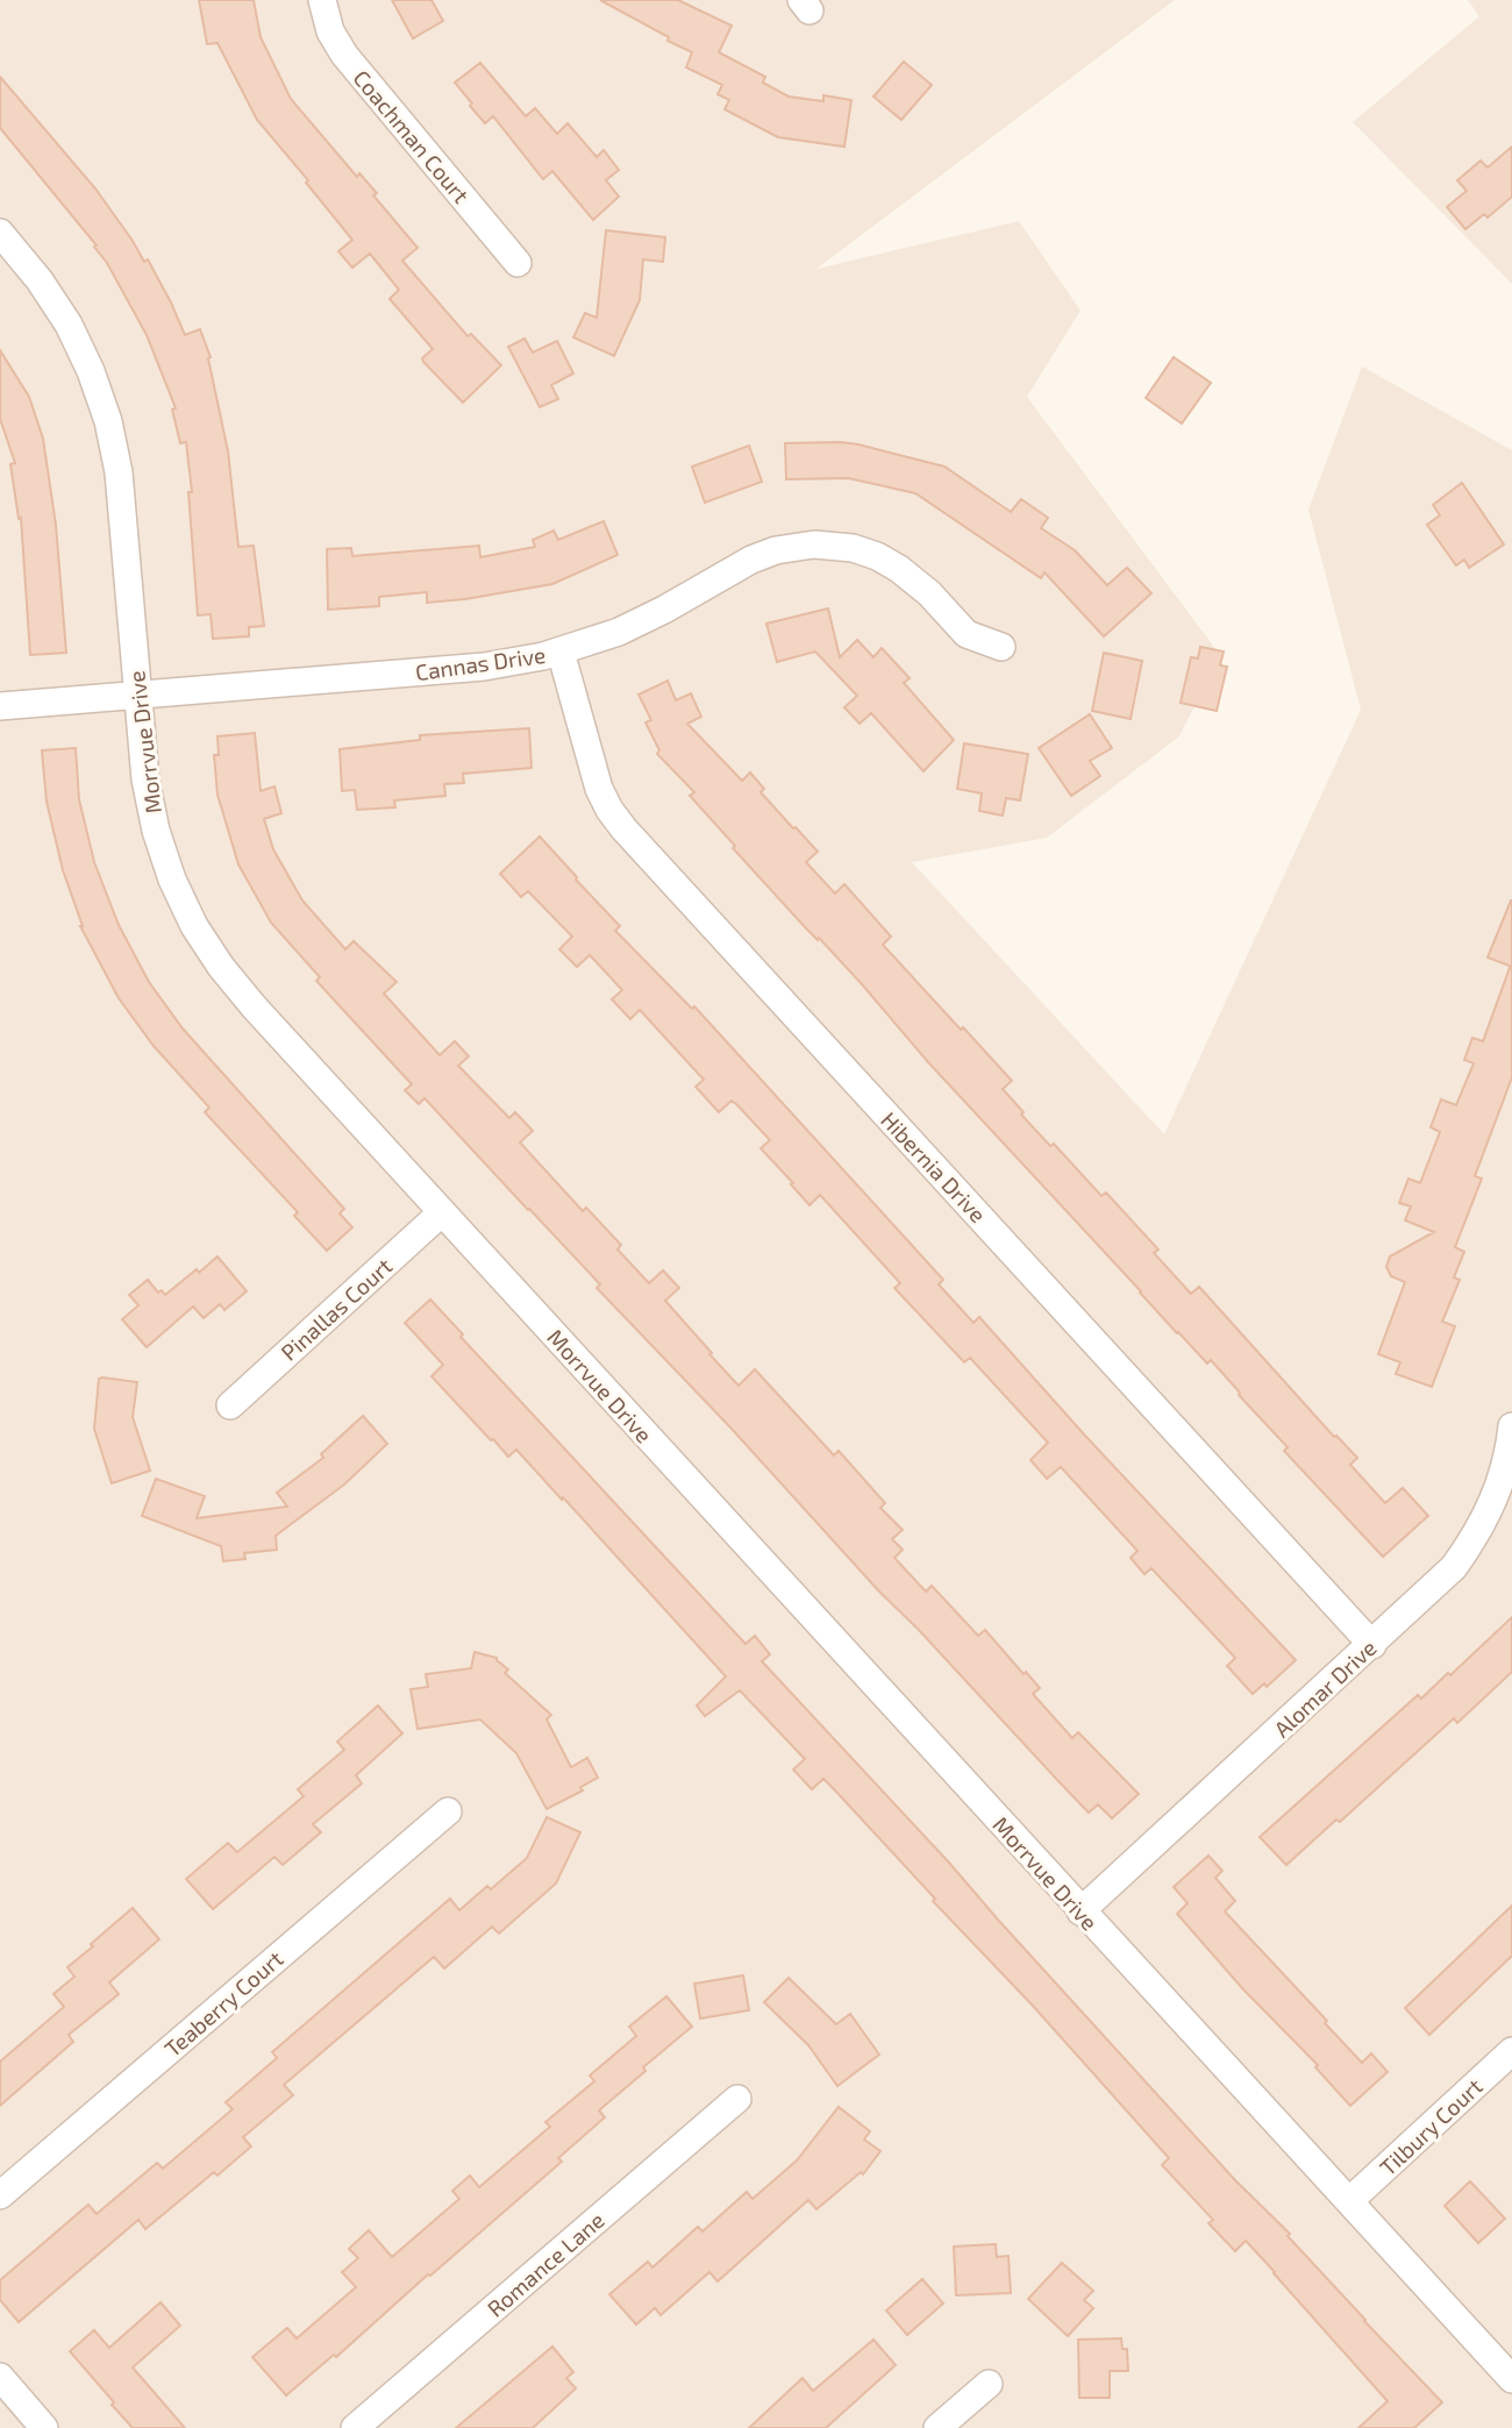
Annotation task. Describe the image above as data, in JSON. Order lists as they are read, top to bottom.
{
  "streets": {
    "street": [
      "Coachman Court",
      "Cannas Drive",
      "Morrvue Drive",
      "Hibernia Drive",
      "Pinallas Court",
      "Alomar Drive",
      "Teaberry Court",
      "Tilbury Court",
      "Romance Lane"
    ]
  },
  "crossings": [
    ["Cannas Drive", "Morrvue Drive"],
    ["Cannas Drive", "Hibernia Drive"],
    ["Morrvue Drive", "Pinallas Court"],
    ["Morrvue Drive", "Alomar Drive"],
    ["Morrvue Drive", "Tilbury Court"],
    ["Hibernia Drive", "Alomar Drive"]
  ]
}
